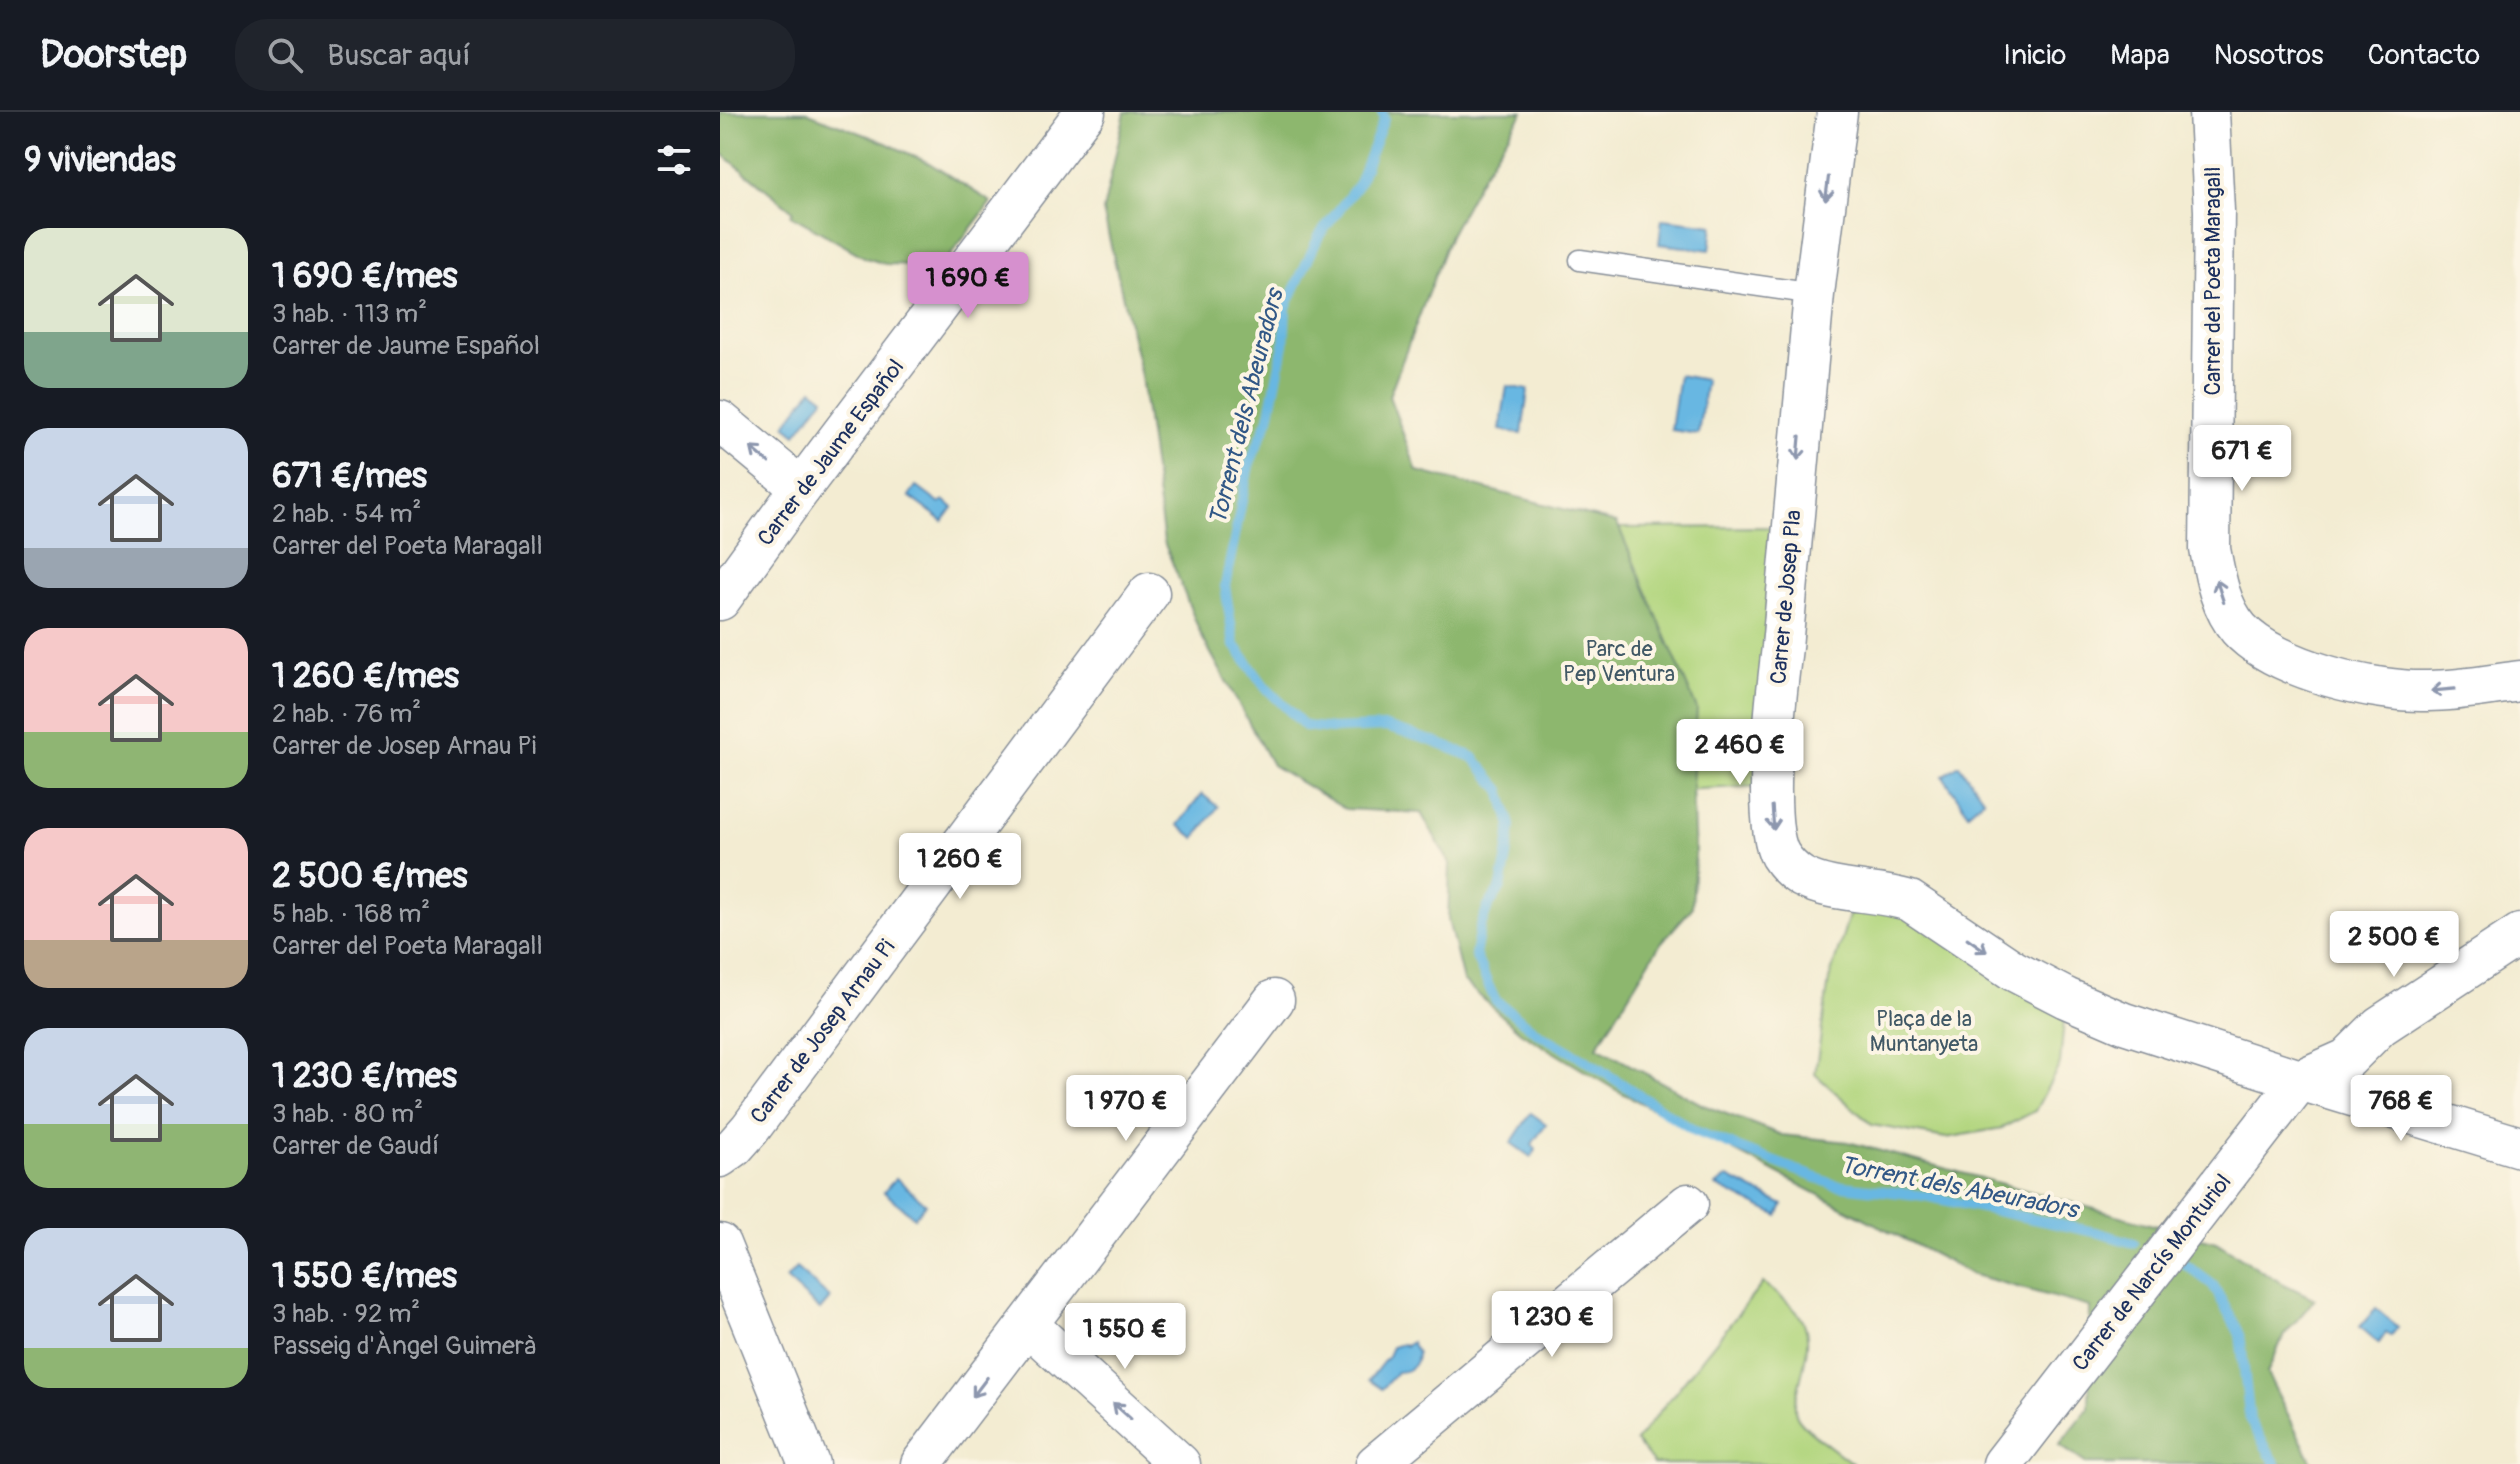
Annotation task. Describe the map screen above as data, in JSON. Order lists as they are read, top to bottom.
{
  "streets": {
    "street": [
      "Carrer del Poeta Maragall",
      "Carrer de Jaume Español",
      "Carrer de Josep Pla",
      "Carrer de Josep Arnau Pi",
      "Carrer de Narcís Monturiol"
    ]
  },
  "crossings": [
    ["Carrer de Josep Pla", "Carrer de Narcís Monturiol"]
  ],
  "one_way": ["Carrer de Josep Pla"],
  "water": ["Torrent dels Abeuradors"],
  "parks": ["Parc de Pep Ventura", "Plaça de la Muntanyeta"],
  "page": {
    "header": "Doorstep",
    "search": "Buscar aquí",
    "nav": [
      "Inicio",
      "Mapa",
      "Nosotros",
      "Contacto"
    ],
    "heading": "9 viviendas",
    "list": [
      {
        "name": "1 690 €/mes",
        "note": "3 hab. · 113 m² · Carrer de Jaume Español"
      },
      {
        "name": "671 €/mes",
        "note": "2 hab. · 54 m² · Carrer del Poeta Maragall"
      },
      {
        "name": "1 260 €/mes",
        "note": "2 hab. · 76 m² · Carrer de Josep Arnau Pi"
      },
      {
        "name": "2 500 €/mes",
        "note": "5 hab. · 168 m² · Carrer del Poeta Maragall"
      },
      {
        "name": "1 230 €/mes",
        "note": "3 hab. · 80 m² · Carrer de Gaudí"
      },
      {
        "name": "1 550 €/mes",
        "note": "3 hab. · 92 m² · Passeig d'Àngel Guimerà"
      }
    ],
    "price": [
      "1 690 €",
      "671 €",
      "2 460 €",
      "1 260 €",
      "2 500 €",
      "1 970 €",
      "768 €",
      "1 230 €",
      "1 550 €"
    ]
  }
}
